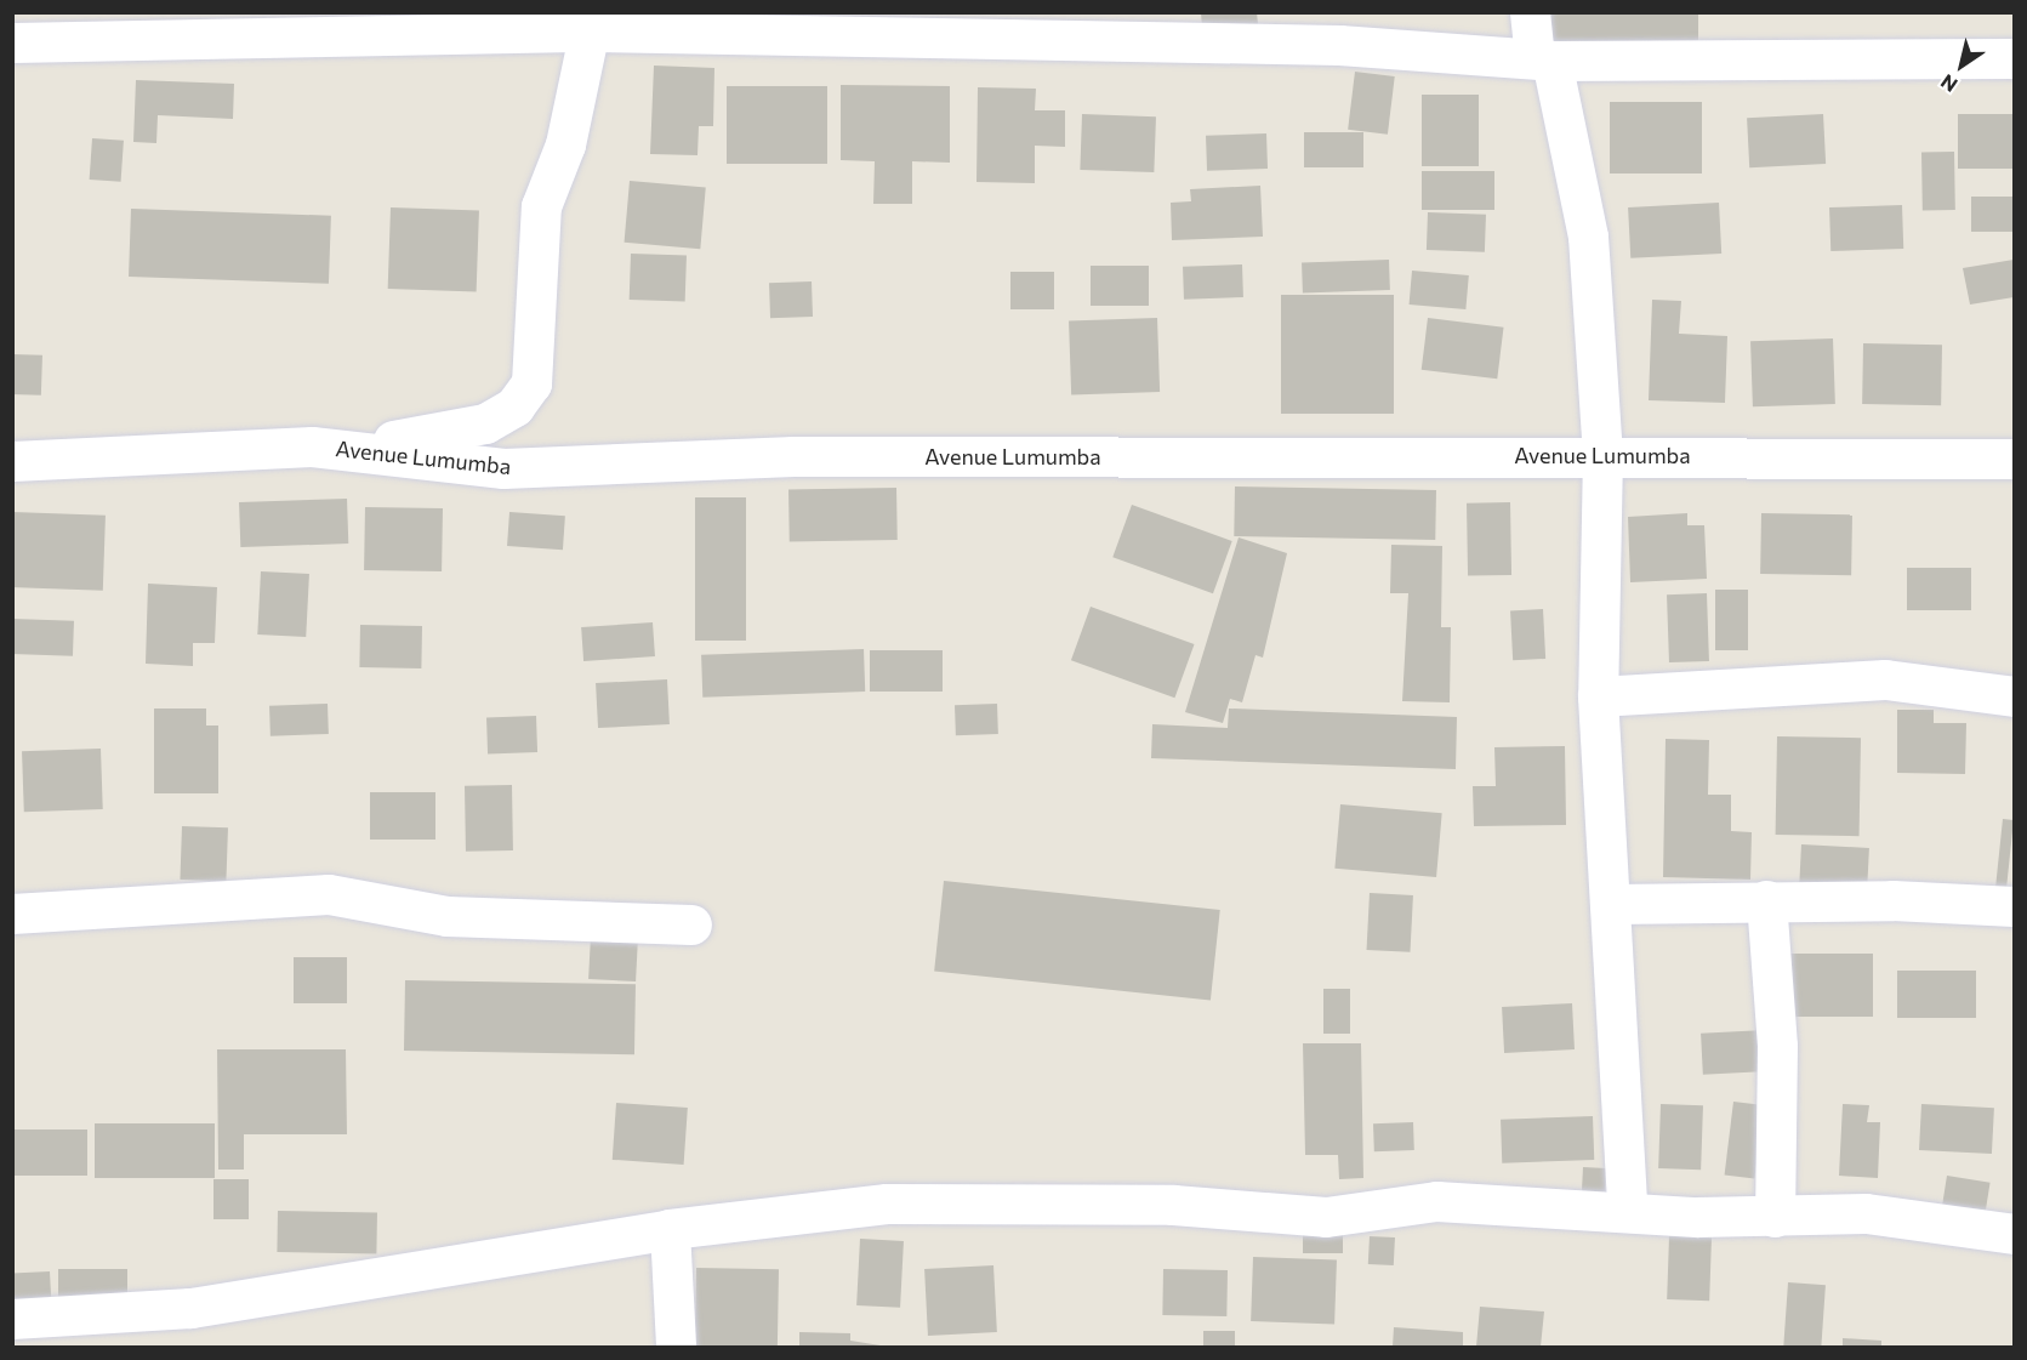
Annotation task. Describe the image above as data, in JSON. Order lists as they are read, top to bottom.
{
  "streets": {
    "street": ["Avenue Lumumba"]
  },
  "north": "bottom left"
}
